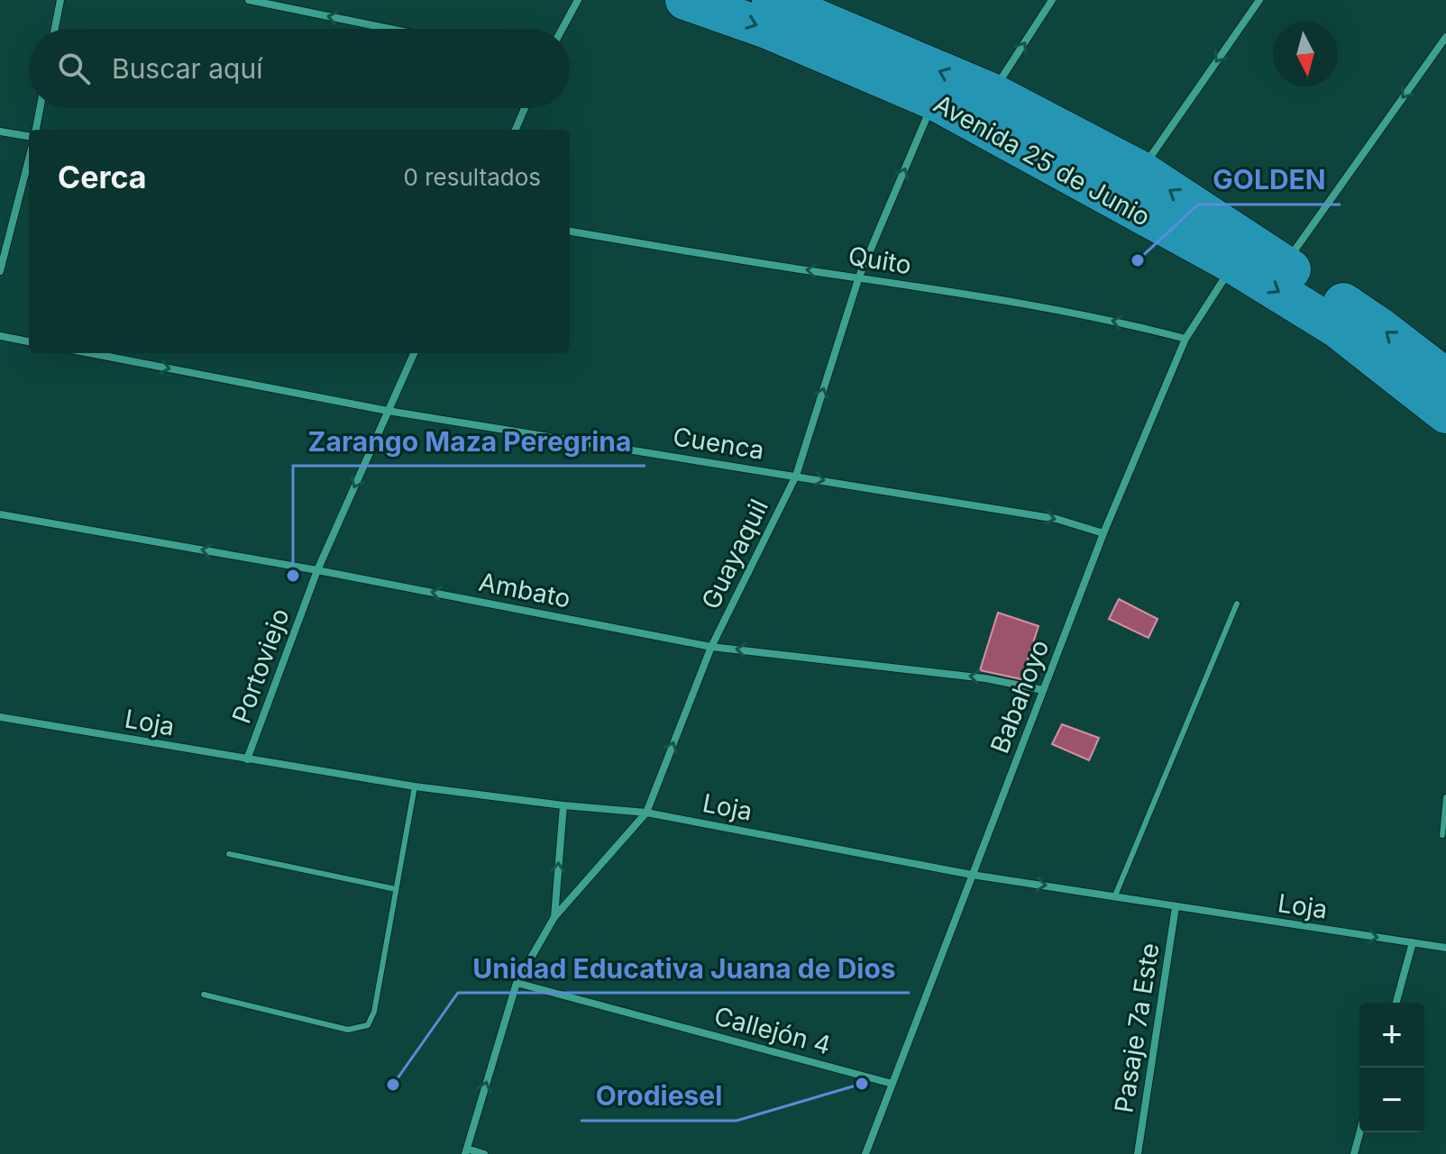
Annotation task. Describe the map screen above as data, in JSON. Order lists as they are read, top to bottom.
{
  "streets": {
    "main road": ["Avenida 25 de Junio"],
    "street": [
      "Quito",
      "Cuenca",
      "Guayaquil",
      "Ambato",
      "Portoviejo",
      "Babahoyo",
      "Loja",
      "Pasaje 7a Este",
      "Callejón 4"
    ]
  },
  "crossings": [
    ["Avenida 25 de Junio", "Guayaquil"],
    ["Avenida 25 de Junio", "Babahoyo"],
    ["Quito", "Guayaquil"],
    ["Quito", "Babahoyo"],
    ["Cuenca", "Guayaquil"],
    ["Cuenca", "Portoviejo"],
    ["Cuenca", "Babahoyo"],
    ["Guayaquil", "Ambato"],
    ["Guayaquil", "Loja"],
    ["Guayaquil", "Callejón 4"],
    ["Ambato", "Portoviejo"],
    ["Ambato", "Babahoyo"],
    ["Portoviejo", "Loja"],
    ["Babahoyo", "Loja"],
    ["Babahoyo", "Callejón 4"],
    ["Loja", "Pasaje 7a Este"]
  ],
  "one_way": [
    "Quito",
    "Cuenca",
    "Guayaquil",
    "Ambato",
    "Portoviejo"
  ],
  "places": [
    "GOLDEN",
    "Zarango Maza Peregrina",
    "Orodiesel",
    "Unidad Educativa Juana de Dios"
  ],
  "north": "bottom",
  "page": {
    "search": "Buscar aquí",
    "heading": ["Cerca", "0 resultados"],
    "map_buttons": ["+", "−"]
  }
}
